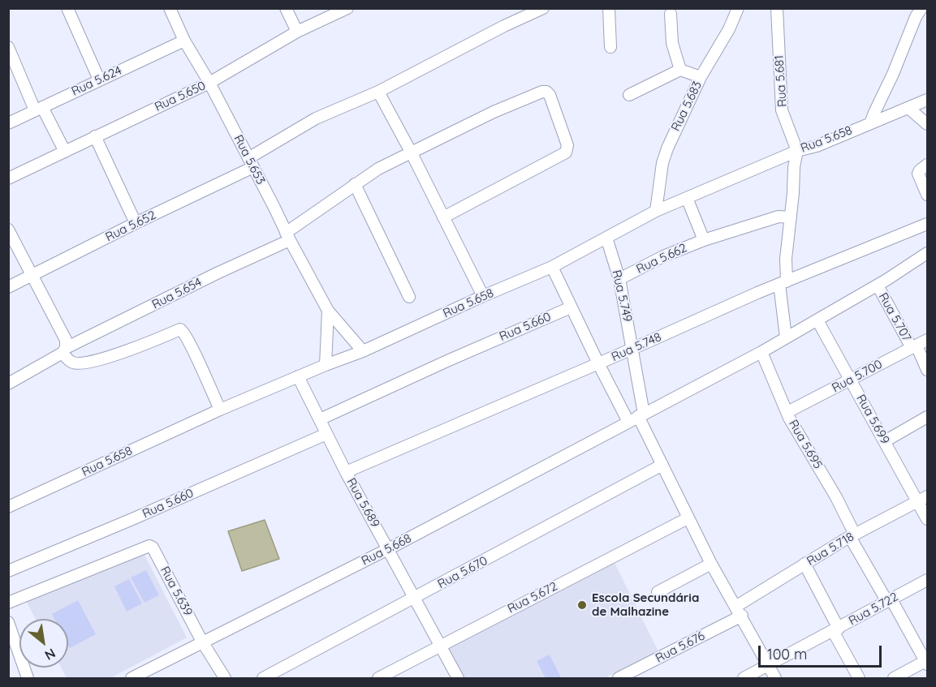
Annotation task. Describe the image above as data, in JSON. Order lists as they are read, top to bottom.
{
  "streets": {
    "street": [
      "Rua 5.624",
      "Rua 5.681",
      "Rua 5.650",
      "Rua 5.683",
      "Rua 5.658",
      "Rua 5.653",
      "Rua 5.652",
      "Rua 5.662",
      "Rua 5.654",
      "Rua 5.749",
      "Rua 5.707",
      "Rua 5.660",
      "Rua 5.748",
      "Rua 5.700",
      "Rua 5.699",
      "Rua 5.695",
      "Rua 5.689",
      "Rua 5.718",
      "Rua 5.668",
      "Rua 5.670",
      "Rua 5.639",
      "Rua 5.672",
      "Rua 5.722",
      "Rua 5.676"
    ]
  },
  "crossings": [
    ["Rua 5.624", "Rua 5.653"],
    ["Rua 5.681", "Rua 5.658"],
    ["Rua 5.650", "Rua 5.653"],
    ["Rua 5.683", "Rua 5.658"],
    ["Rua 5.658", "Rua 5.653"],
    ["Rua 5.658", "Rua 5.749"],
    ["Rua 5.658", "Rua 5.689"],
    ["Rua 5.653", "Rua 5.652"],
    ["Rua 5.653", "Rua 5.654"],
    ["Rua 5.662", "Rua 5.749"],
    ["Rua 5.749", "Rua 5.748"],
    ["Rua 5.749", "Rua 5.668"],
    ["Rua 5.707", "Rua 5.700"],
    ["Rua 5.660", "Rua 5.689"],
    ["Rua 5.748", "Rua 5.689"],
    ["Rua 5.700", "Rua 5.699"],
    ["Rua 5.700", "Rua 5.695"],
    ["Rua 5.699", "Rua 5.718"],
    ["Rua 5.695", "Rua 5.718"],
    ["Rua 5.695", "Rua 5.722"],
    ["Rua 5.689", "Rua 5.668"],
    ["Rua 5.689", "Rua 5.670"],
    ["Rua 5.689", "Rua 5.672"],
    ["Rua 5.718", "Rua 5.676"],
    ["Rua 5.668", "Rua 5.639"]
  ],
  "places": ["Escola Secundária de Malhazine"],
  "scale_bar": "100 m",
  "north": "bottom right"
}
